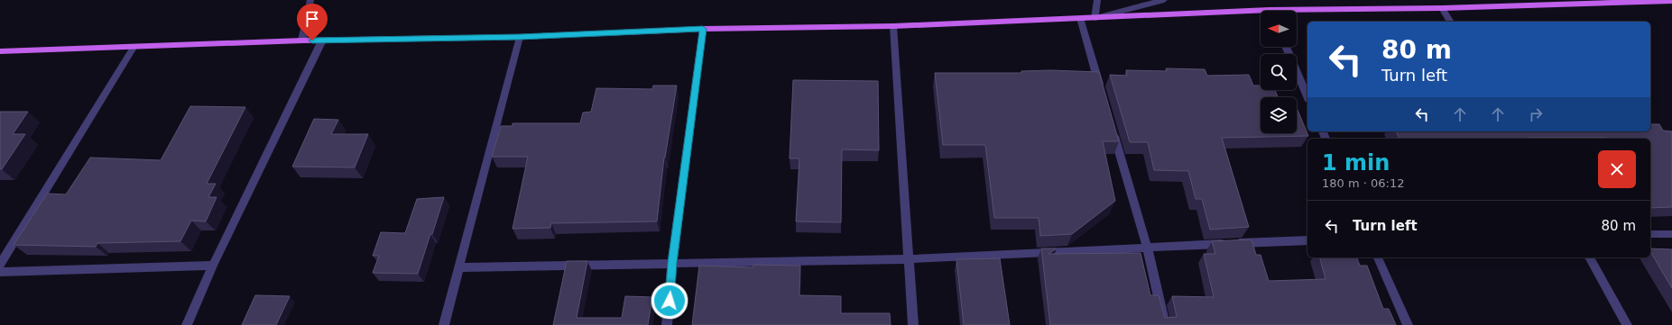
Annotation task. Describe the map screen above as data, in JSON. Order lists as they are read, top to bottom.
{
  "north": "left",
  "page": {
    "turn": ["80 m", "Turn left"],
    "heading": ["1 min", "180 m · 06:12"],
    "list": [
      {
        "name": "Turn left",
        "value": "80 m"
      }
    ]
  }
}
